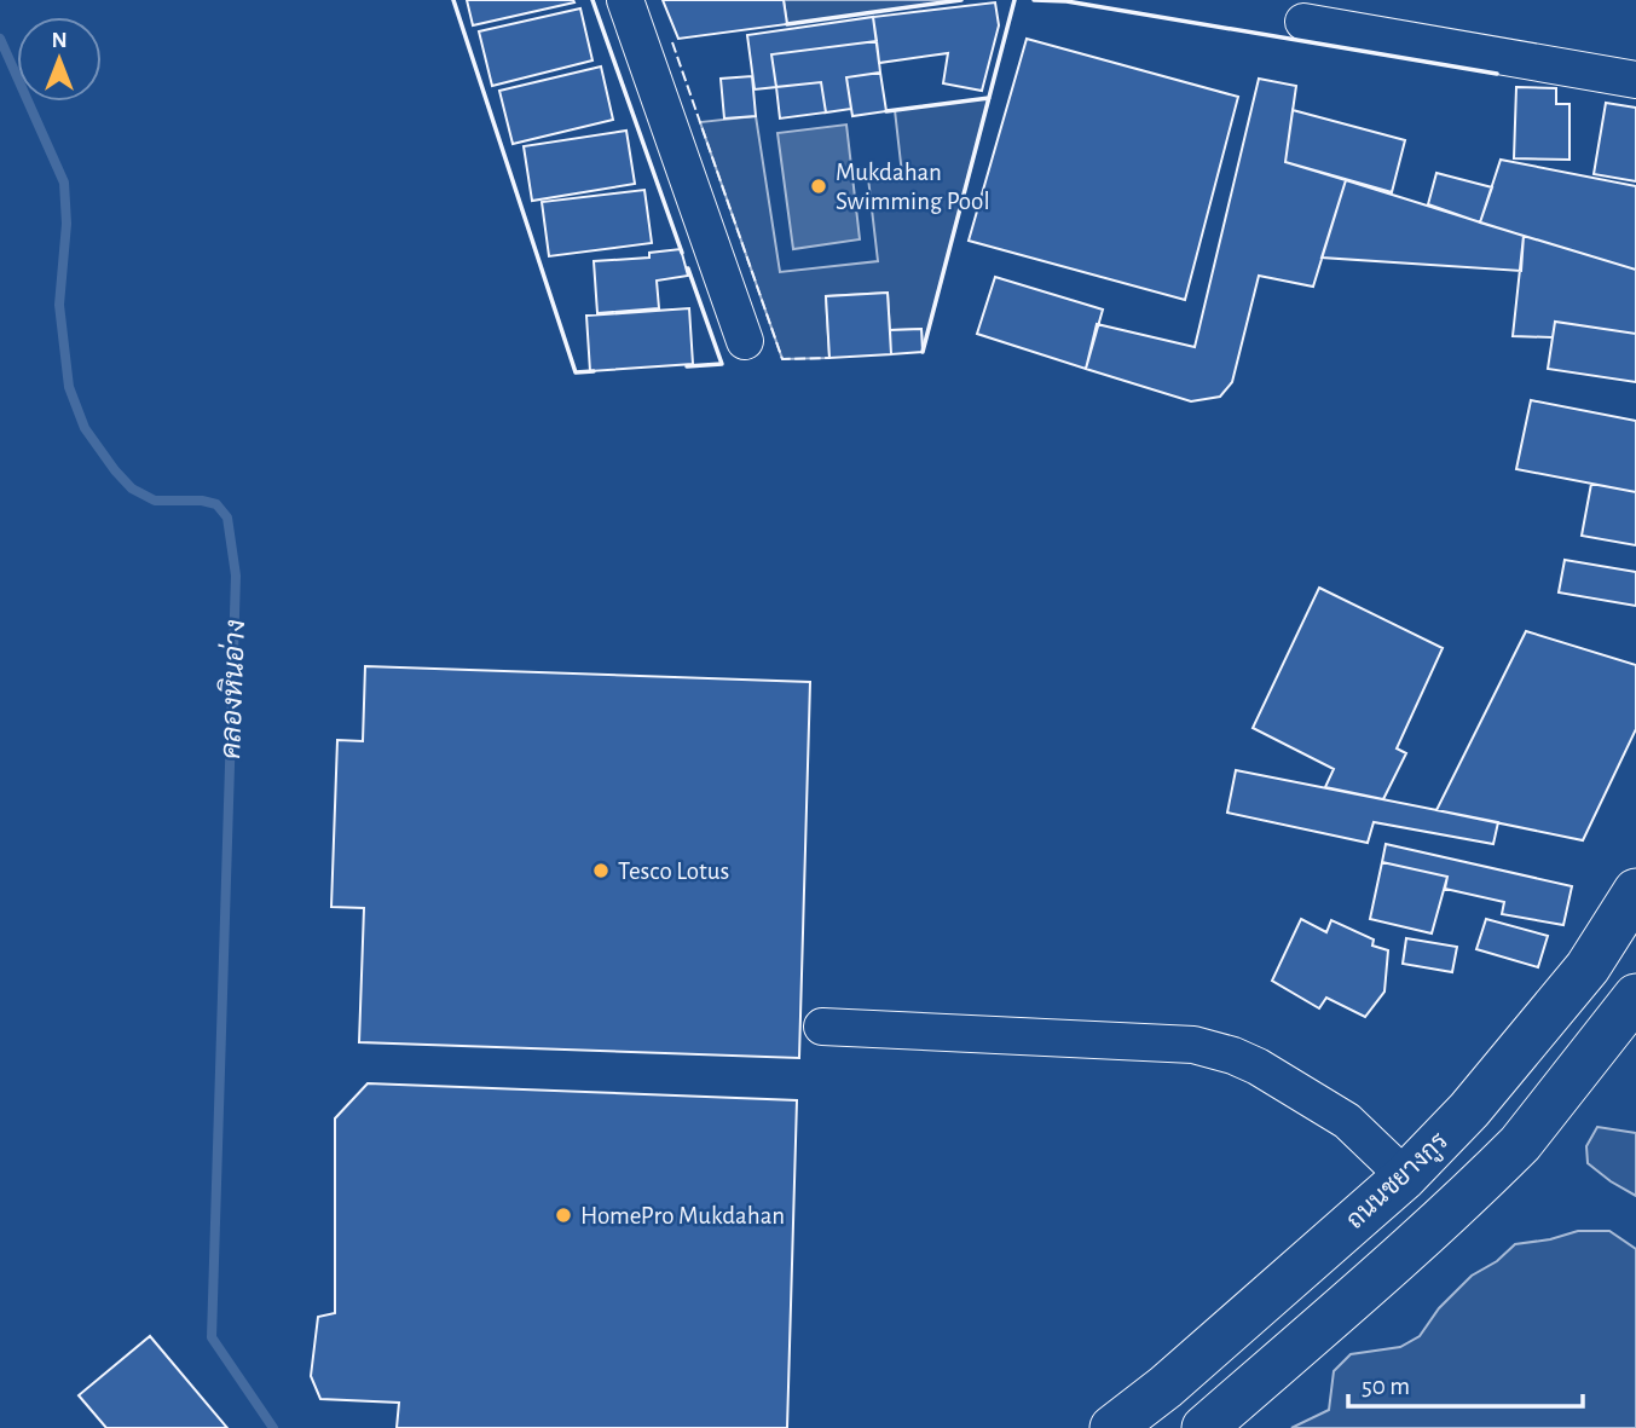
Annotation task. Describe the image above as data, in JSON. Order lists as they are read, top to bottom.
{
  "streets": {
    "main road": ["ถนนชยางกูร"]
  },
  "water": ["คลองหินอ่าง"],
  "places": ["Mukdahan Swimming Pool", "Tesco Lotus", "HomePro Mukdahan"],
  "scale_bar": "50 m",
  "north": "top"
}
